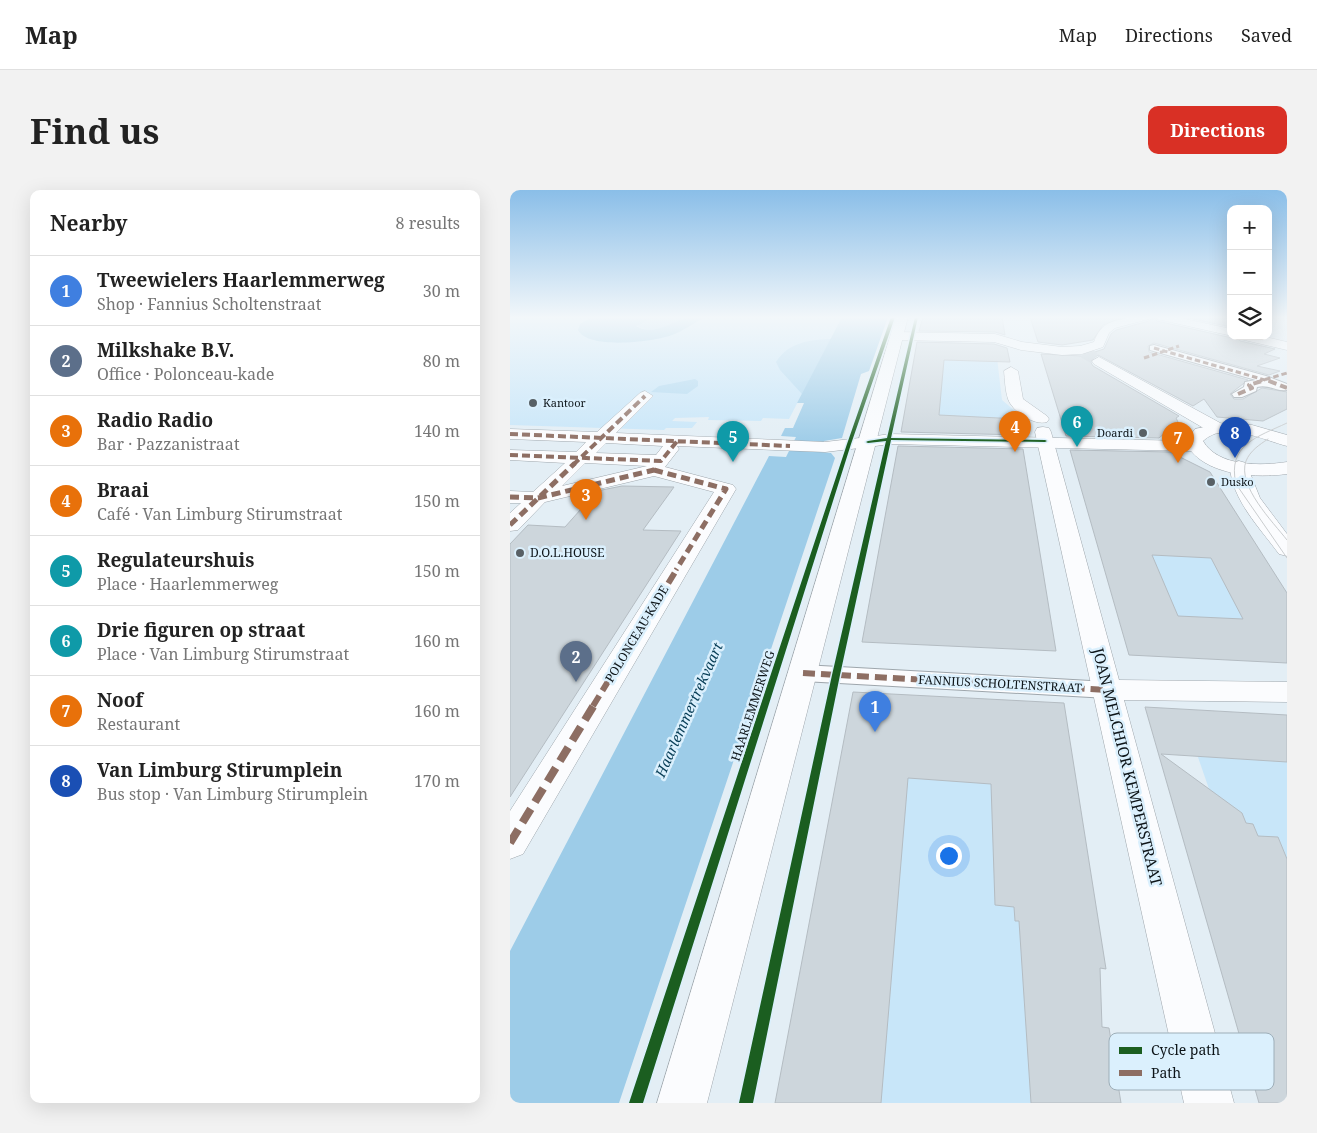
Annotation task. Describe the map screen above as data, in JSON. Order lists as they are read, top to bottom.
{
  "streets": {
    "street": ["POLONCEAU-KADE", "FANNIUS SCHOLTENSTRAAT", "JOAN MELCHIOR KEMPERSTRAAT"],
    "cycle path": ["HAARLEMMERWEG"]
  },
  "crossings": [
    ["FANNIUS SCHOLTENSTRAAT", "JOAN MELCHIOR KEMPERSTRAAT"]
  ],
  "water": ["Haarlemmertrekvaart"],
  "places": [
    "Kantoor",
    "Doardi",
    "Dusko",
    "D.O.L.HOUSE"
  ],
  "legend": ["Cycle path", "Path"],
  "page": {
    "header": "Map",
    "nav": ["Map", "Directions", "Saved"],
    "buttons": "Directions",
    "title": "Find us",
    "heading": ["Nearby", "8 results"],
    "map_buttons": ["+", "−"],
    "list": [
      {
        "mark": "1",
        "name": "Tweewielers Haarlemmerweg",
        "note": "Shop · Fannius Scholtenstraat",
        "value": "30 m"
      },
      {
        "mark": "2",
        "name": "Milkshake B.V.",
        "note": "Office · Polonceau-kade",
        "value": "80 m"
      },
      {
        "mark": "3",
        "name": "Radio Radio",
        "note": "Bar · Pazzanistraat",
        "value": "140 m"
      },
      {
        "mark": "4",
        "name": "Braai",
        "note": "Café · Van Limburg Stirumstraat",
        "value": "150 m"
      },
      {
        "mark": "5",
        "name": "Regulateurshuis",
        "note": "Place · Haarlemmerweg",
        "value": "150 m"
      },
      {
        "mark": "6",
        "name": "Drie figuren op straat",
        "note": "Place · Van Limburg Stirumstraat",
        "value": "160 m"
      },
      {
        "mark": "7",
        "name": "Noof",
        "note": "Restaurant",
        "value": "160 m"
      },
      {
        "mark": "8",
        "name": "Van Limburg Stirumplein",
        "note": "Bus stop · Van Limburg Stirumplein",
        "value": "170 m"
      }
    ],
    "pins": [
      "6",
      "4",
      "8",
      "5",
      "7",
      "3",
      "2",
      "1"
    ]
  }
}
